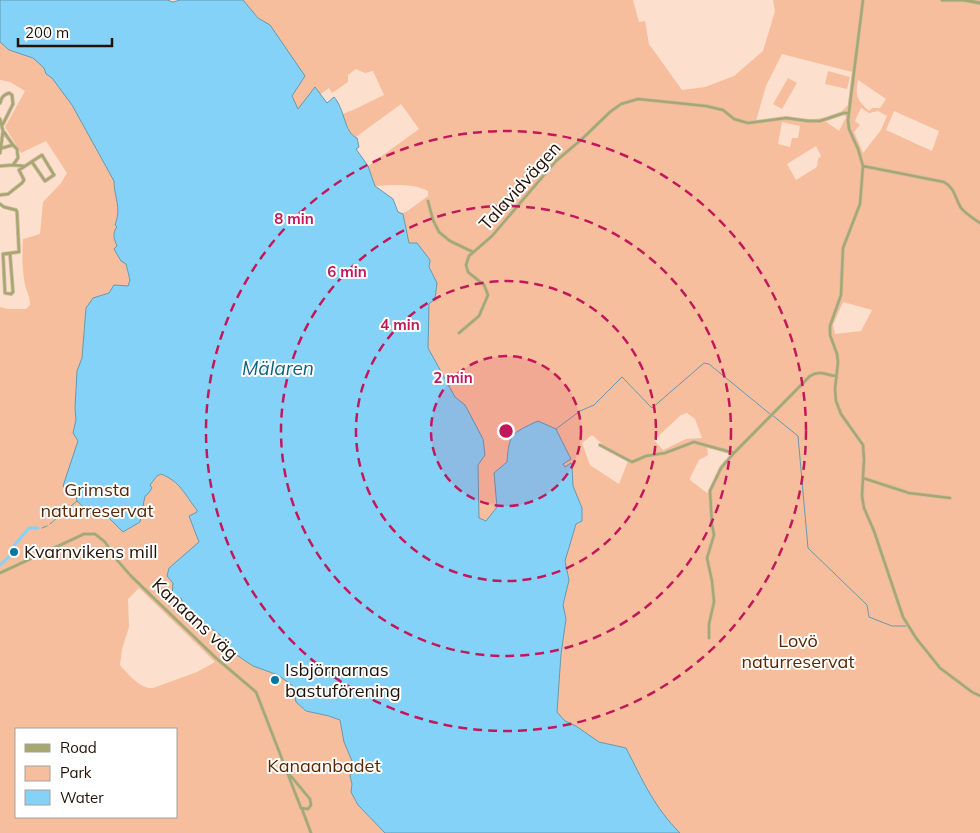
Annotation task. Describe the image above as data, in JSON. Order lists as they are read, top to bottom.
{
  "streets": {
    "street": ["Talavidvägen", "Kanaans väg"]
  },
  "water": ["Mälaren"],
  "parks": ["Grimsta naturreservat", "Lovö naturreservat", "Kanaanbadet"],
  "places": ["Kvarnvikens mill", "Isbjörnarnas bastuförening"],
  "legend": ["Road", "Park", "Water"],
  "scale_bar": "200 m",
  "rings": [
    "8 min",
    "6 min",
    "4 min",
    "2 min"
  ]
}
